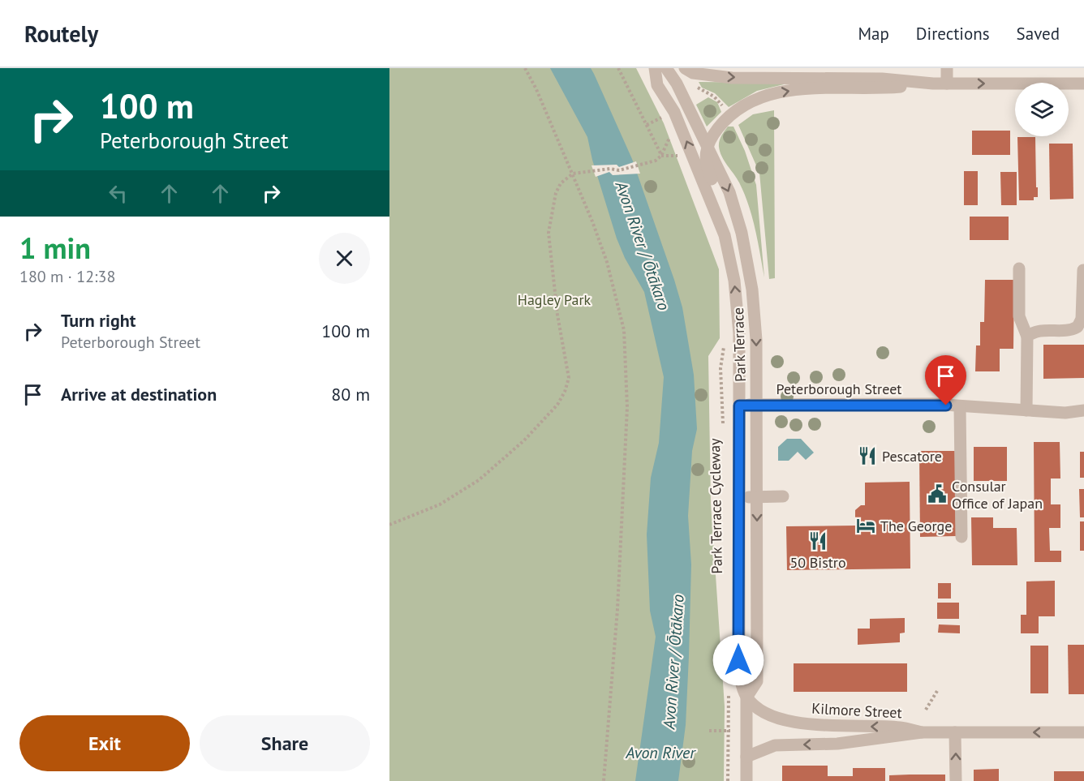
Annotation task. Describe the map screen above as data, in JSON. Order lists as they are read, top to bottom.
{
  "streets": {
    "street": ["Park Terrace", "Peterborough Street", "Kilmore Street"],
    "path": ["Park Terrace Cycleway"]
  },
  "crossings": [
    ["Park Terrace", "Peterborough Street"],
    ["Park Terrace", "Kilmore Street"]
  ],
  "one_way": ["Kilmore Street"],
  "water": ["Avon River / Ōtākaro", "Avon River"],
  "parks": ["Hagley Park"],
  "places": {
    "restaurant": ["Pescatore", "50 Bistro"],
    "public building": ["Consular Office of Japan"],
    "hotel": ["The George"]
  },
  "page": {
    "header": "Routely",
    "nav": ["Map", "Directions", "Saved"],
    "turn": ["100 m", "Peterborough Street"],
    "heading": ["1 min", "180 m · 12:38"],
    "list": [
      {
        "name": "Turn right",
        "note": "Peterborough Street",
        "value": "100 m"
      },
      {
        "name": "Arrive at destination",
        "value": "80 m"
      }
    ],
    "buttons": ["Exit", "Share"]
  }
}
